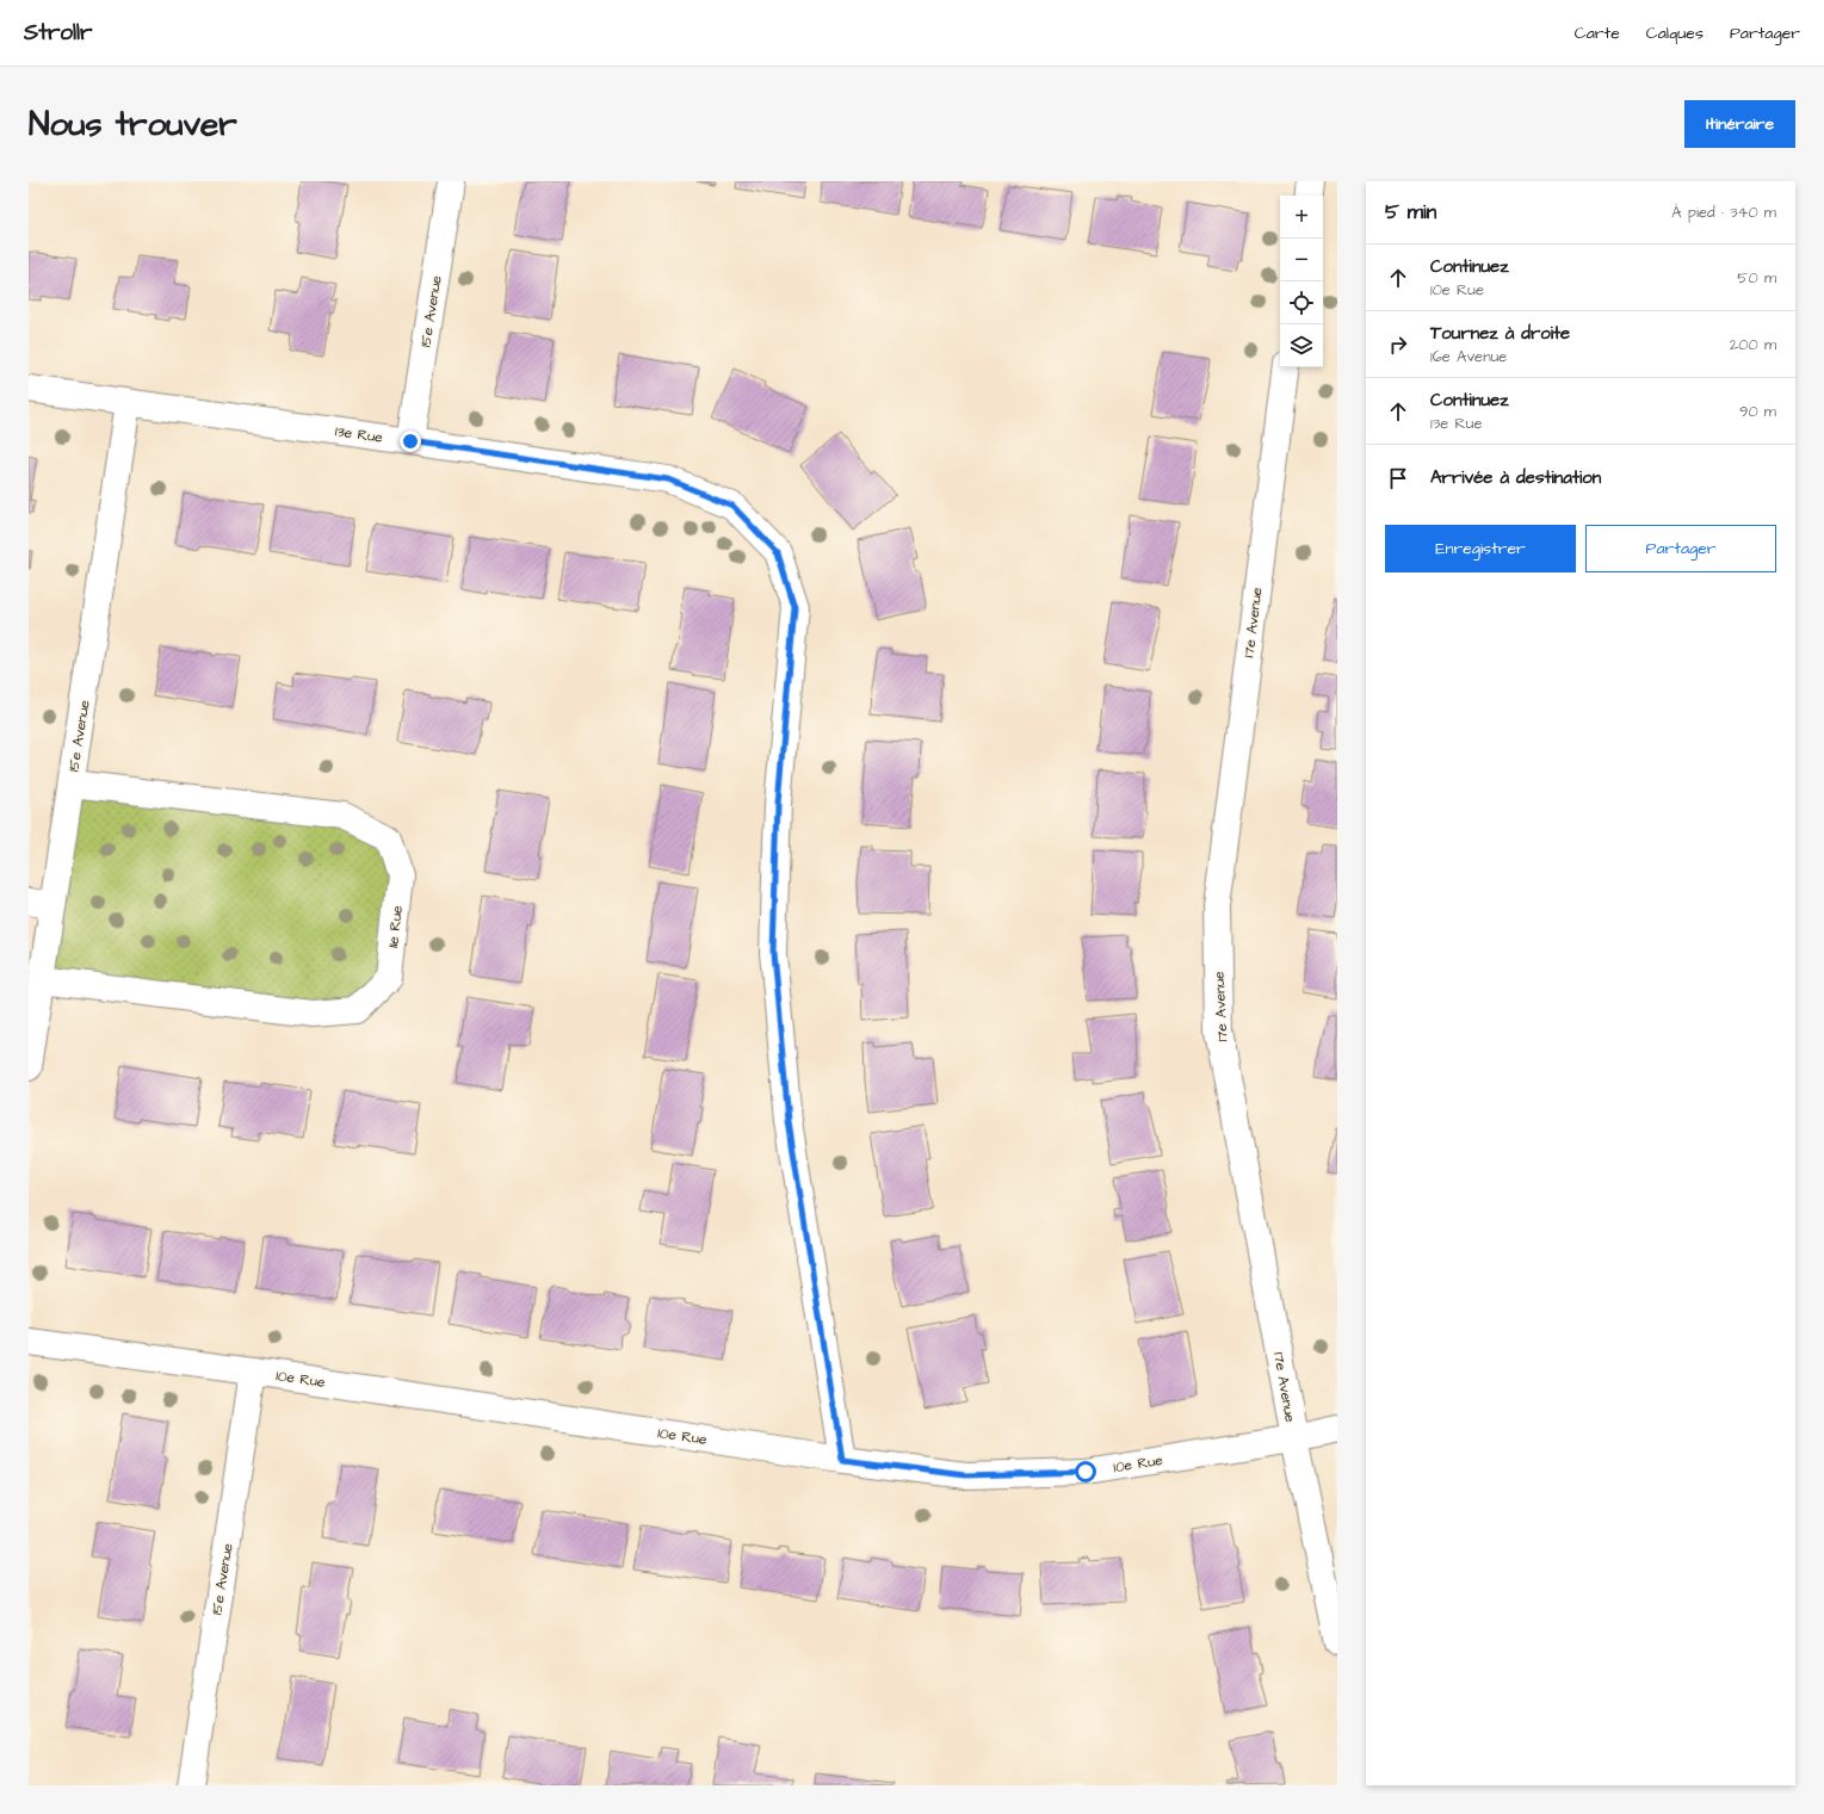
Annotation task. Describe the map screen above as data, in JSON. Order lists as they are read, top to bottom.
{
  "streets": {
    "street": [
      "15e Avenue",
      "13e Rue",
      "17e Avenue",
      "11e Rue",
      "10e Rue"
    ]
  },
  "crossings": [
    ["15e Avenue", "13e Rue"],
    ["15e Avenue", "11e Rue"],
    ["15e Avenue", "10e Rue"],
    ["13e Rue", "10e Rue"],
    ["17e Avenue", "10e Rue"]
  ],
  "page": {
    "header": "Strollr",
    "nav": ["Carte", "Calques", "Partager"],
    "buttons": [
      "Itinéraire",
      ["Enregistrer", "Partager"]
    ],
    "title": "Nous trouver",
    "heading": ["5 min", "À pied · 340 m"],
    "map_buttons": ["+", "−"],
    "list": [
      ["Continuez", "10e Rue", "50 m"],
      ["Tournez à droite", "16e Avenue", "200 m"],
      ["Continuez", "13e Rue", "90 m"],
      "Arrivée à destination"
    ]
  }
}
